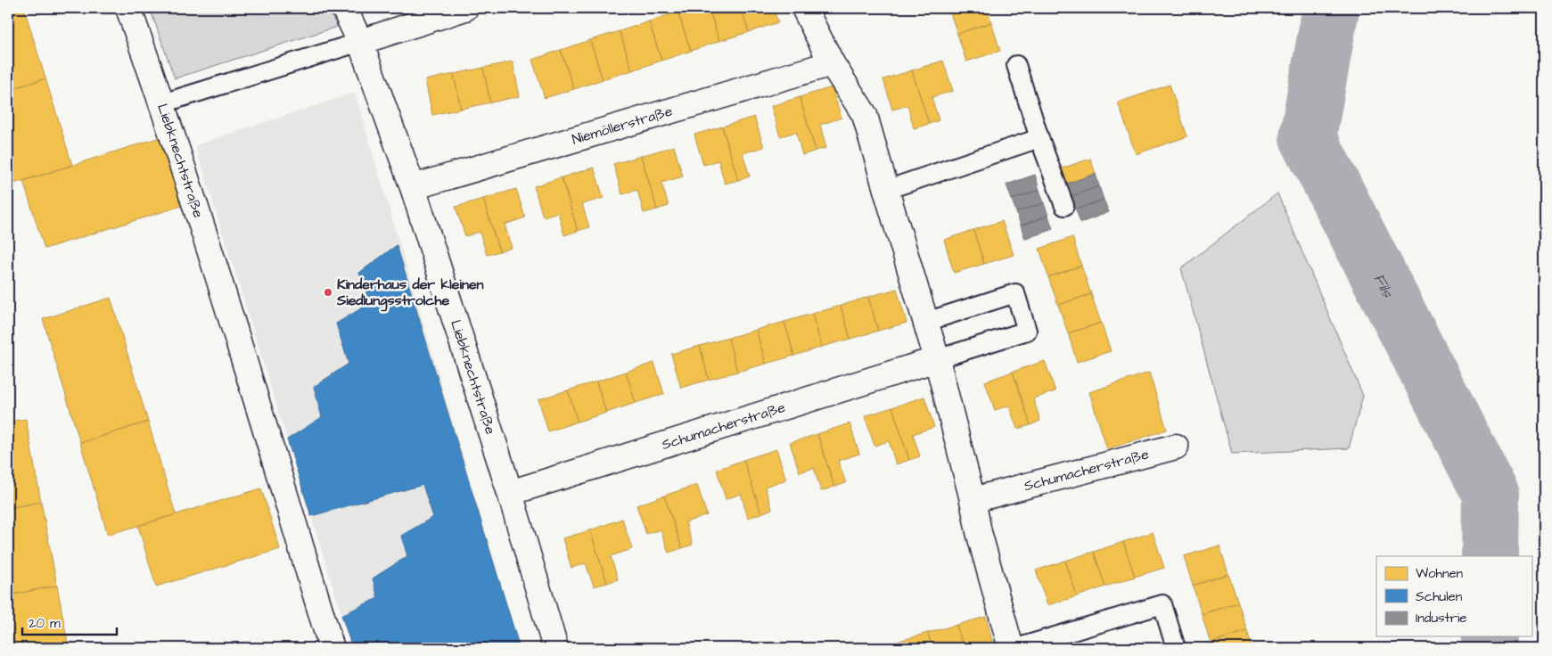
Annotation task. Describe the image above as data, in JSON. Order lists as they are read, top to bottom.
{
  "streets": {
    "street": ["Niemöllerstraße", "Liebknechtstraße", "Schumacherstraße"]
  },
  "crossings": [
    ["Niemöllerstraße", "Liebknechtstraße"],
    ["Liebknechtstraße", "Schumacherstraße"]
  ],
  "water": ["Fils"],
  "places": ["Kinderhaus der kleinen Siedlungsstrolche"],
  "legend": ["Wohnen", "Schulen", "Industrie"],
  "scale_bar": "20 m"
}
